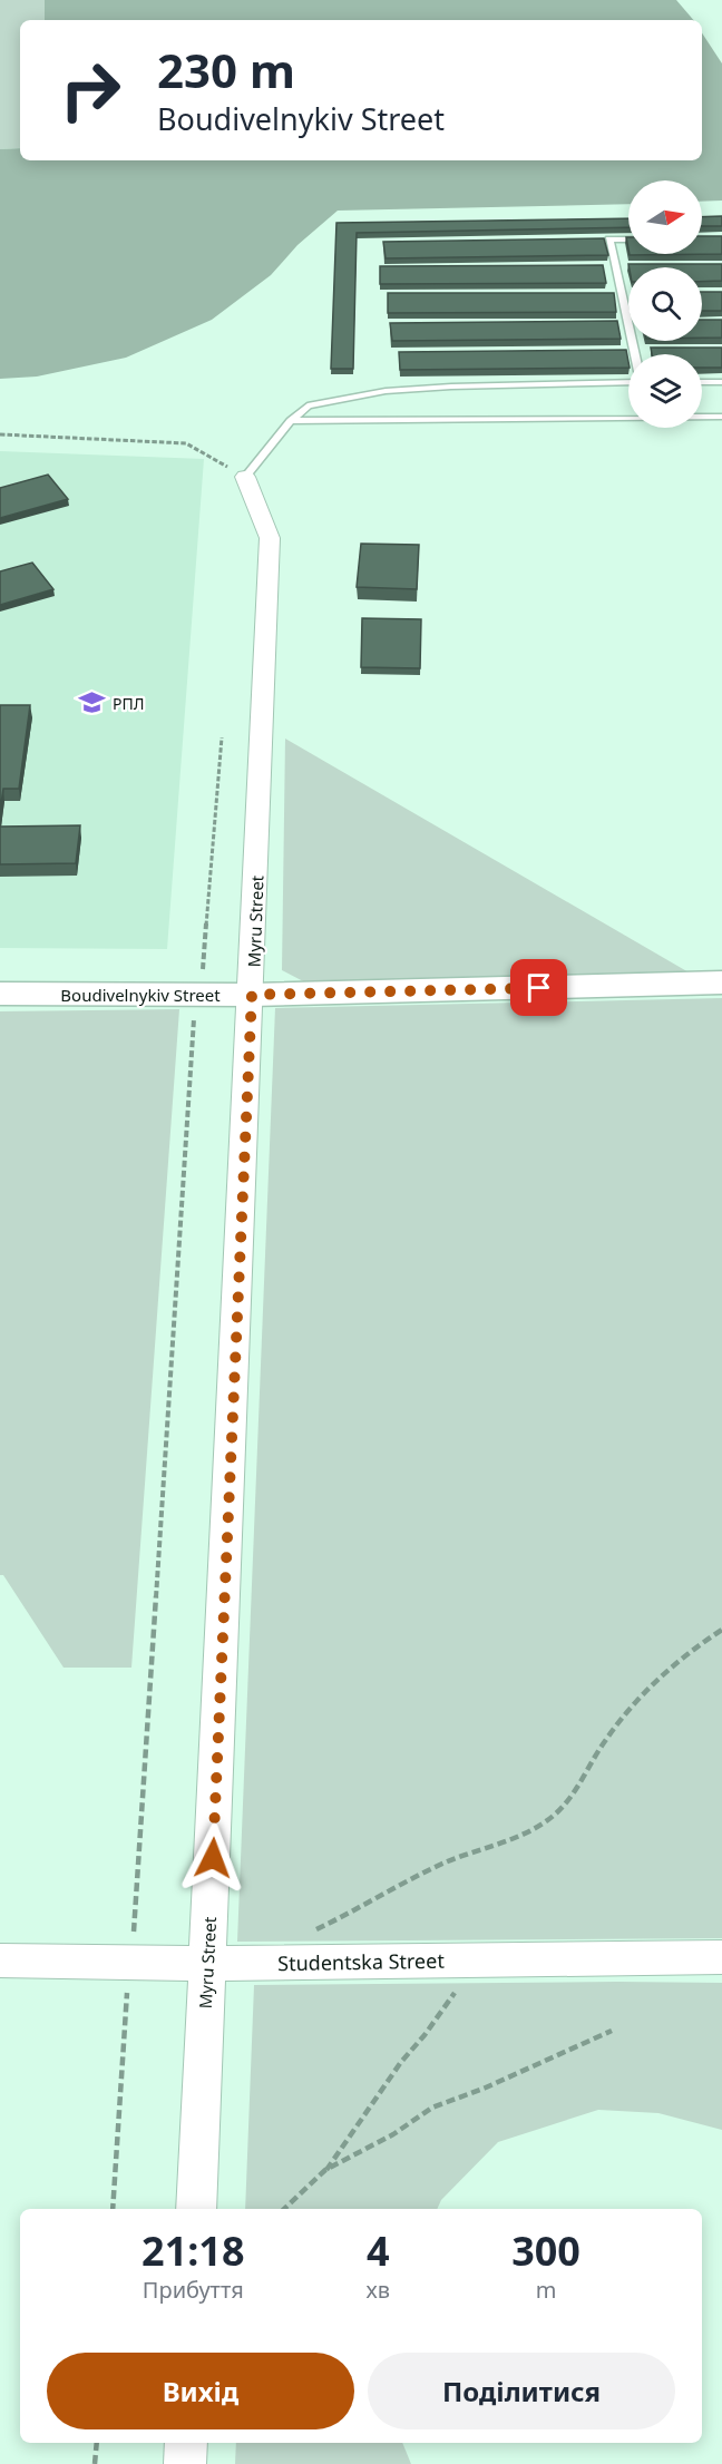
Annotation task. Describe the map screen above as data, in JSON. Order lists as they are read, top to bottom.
{
  "streets": {
    "street": ["Myru Street", "Boudivelnykiv Street", "Studentska Street"]
  },
  "crossings": [
    ["Myru Street", "Boudivelnykiv Street"],
    ["Myru Street", "Studentska Street"]
  ],
  "places": {
    "school or university": ["РПЛ"]
  },
  "north": "right",
  "page": {
    "turn": ["230 m", "Boudivelnykiv Street"],
    "eta": [
      "21:18",
      "Прибуття",
      "4",
      "хв",
      "300",
      "m"
    ],
    "buttons": ["Вихід", "Поділитися"]
  }
}
